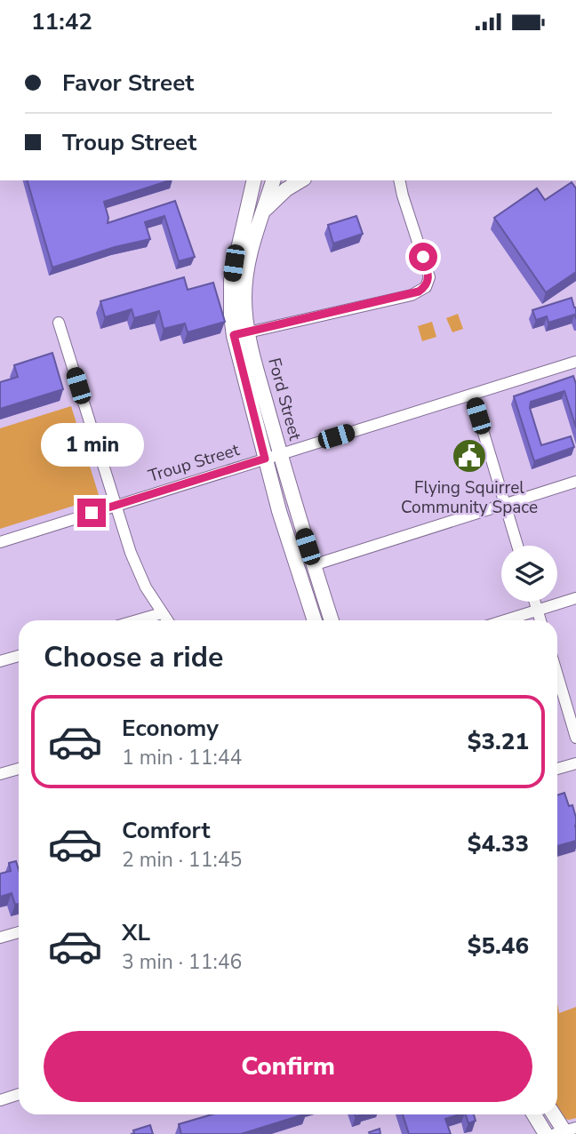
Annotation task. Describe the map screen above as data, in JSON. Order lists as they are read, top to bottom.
{
  "streets": {
    "main road": ["Ford Street"],
    "street": ["Troup Street"]
  },
  "crossings": [
    ["Ford Street", "Troup Street"]
  ],
  "places": {
    "public building": ["Flying Squirrel Community Space"]
  },
  "page": {
    "status": "11:42",
    "banner": ["Favor Street", "Troup Street"],
    "bubble": "1 min",
    "heading": "Choose a ride",
    "list": [
      {
        "name": "Economy",
        "note": "1 min · 11:44",
        "value": "$3.21"
      },
      {
        "name": "Comfort",
        "note": "2 min · 11:45",
        "value": "$4.33"
      },
      {
        "name": "XL",
        "note": "3 min · 11:46",
        "value": "$5.46"
      }
    ],
    "buttons": "Confirm"
  }
}
